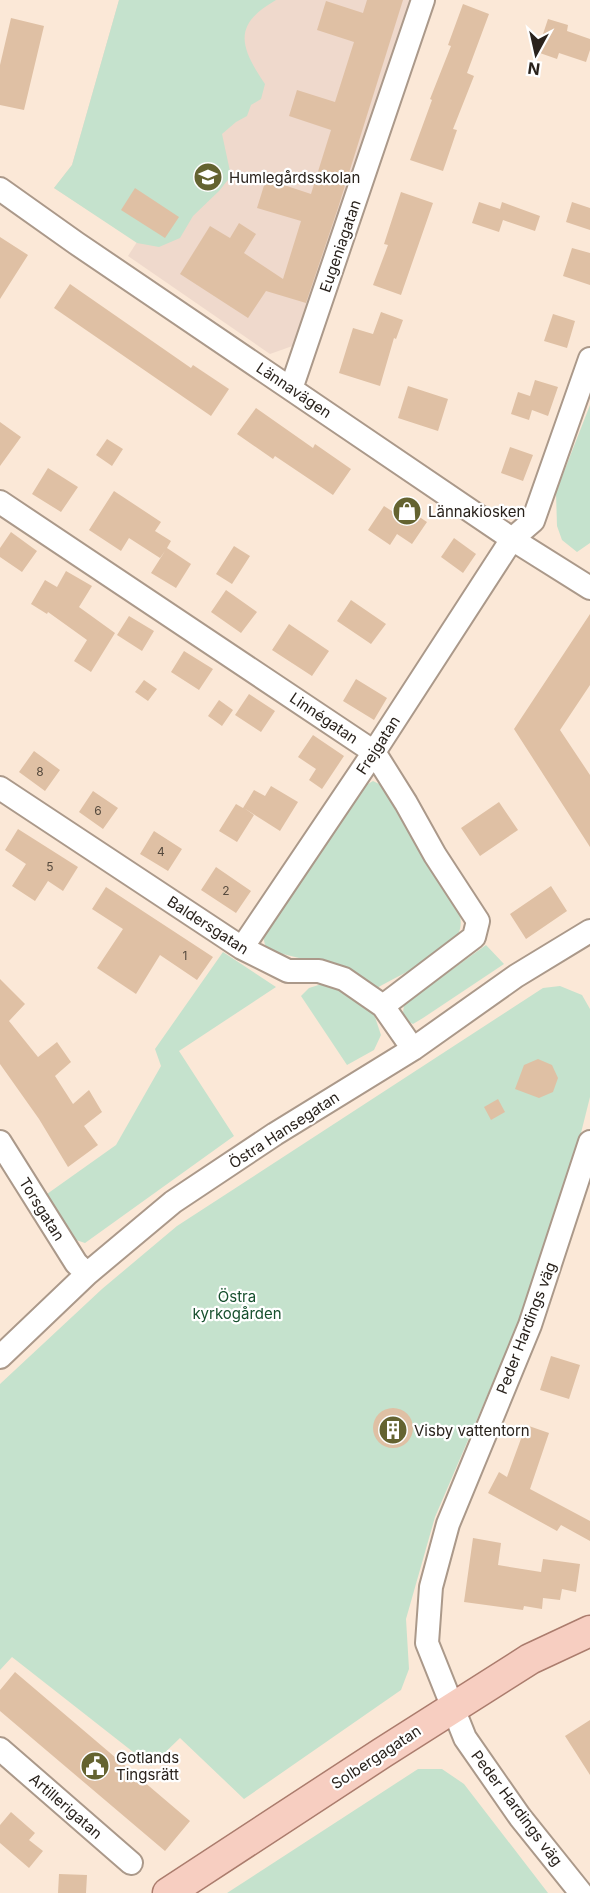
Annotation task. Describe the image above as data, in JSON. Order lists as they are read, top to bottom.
{
  "streets": {
    "main road": ["Solbergagatan"],
    "street": [
      "Eugeniagatan",
      "Lännavägen",
      "Linnégatan",
      "Frejgatan",
      "Baldersgatan",
      "Östra Hansegatan",
      "Torsgatan",
      "Peder Hardings väg",
      "Artillerigatan"
    ]
  },
  "crossings": [
    ["Eugeniagatan", "Lännavägen"],
    ["Lännavägen", "Frejgatan"],
    ["Linnégatan", "Frejgatan"],
    ["Linnégatan", "Baldersgatan"],
    ["Frejgatan", "Baldersgatan"],
    ["Baldersgatan", "Östra Hansegatan"],
    ["Östra Hansegatan", "Torsgatan"],
    ["Peder Hardings väg", "Solbergagatan"]
  ],
  "parks": ["Östra kyrkogården"],
  "places": {
    "school or university": ["Humlegårdsskolan"],
    "shop": ["Lännakiosken"],
    "building": ["Visby vattentorn"],
    "public building": ["Gotlands Tingsrätt"]
  },
  "house_numbers": [
    "8",
    "6",
    "4",
    "5",
    "2",
    "1"
  ],
  "north": "bottom"
}
